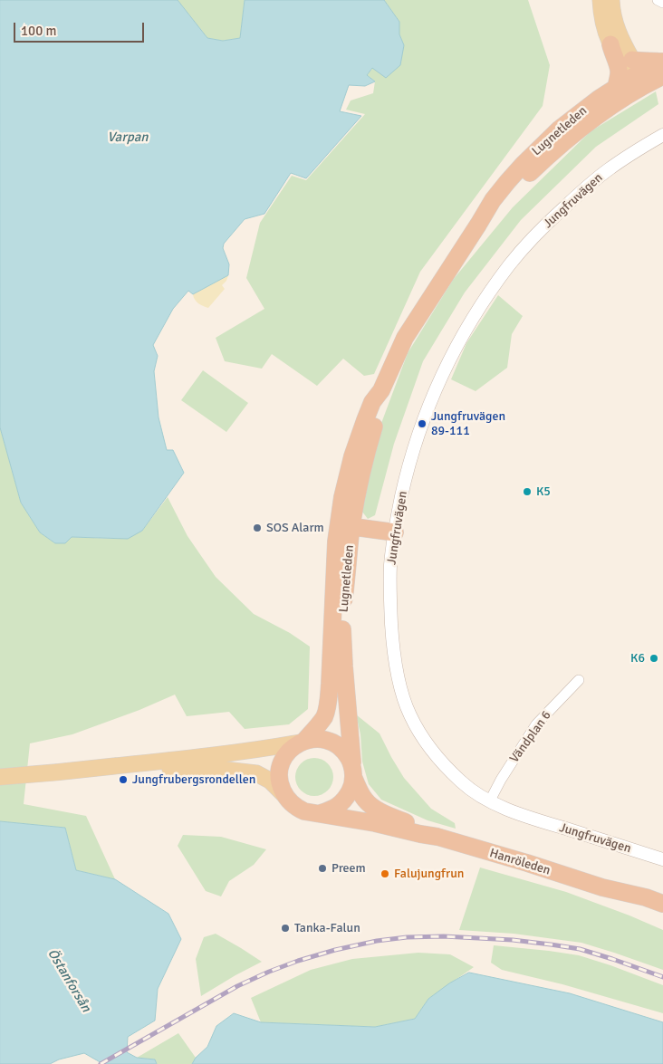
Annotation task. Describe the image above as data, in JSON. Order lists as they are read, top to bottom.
{
  "streets": {
    "highway": ["Lugnetleden", "Hanröleden"],
    "street": ["Jungfruvägen", "Vändplan 6"]
  },
  "crossings": [
    ["Lugnetleden", "Hanröleden"],
    ["Jungfruvägen", "Vändplan 6"]
  ],
  "water": ["Varpan", "Östanforsån"],
  "places": [
    "Jungfruvägen 89-111",
    "K5",
    "SOS Alarm",
    "K6",
    "Jungfrubergsrondellen",
    "Preem",
    "Falujungfrun",
    "Tanka-Falun"
  ],
  "scale_bar": "100 m"
}
